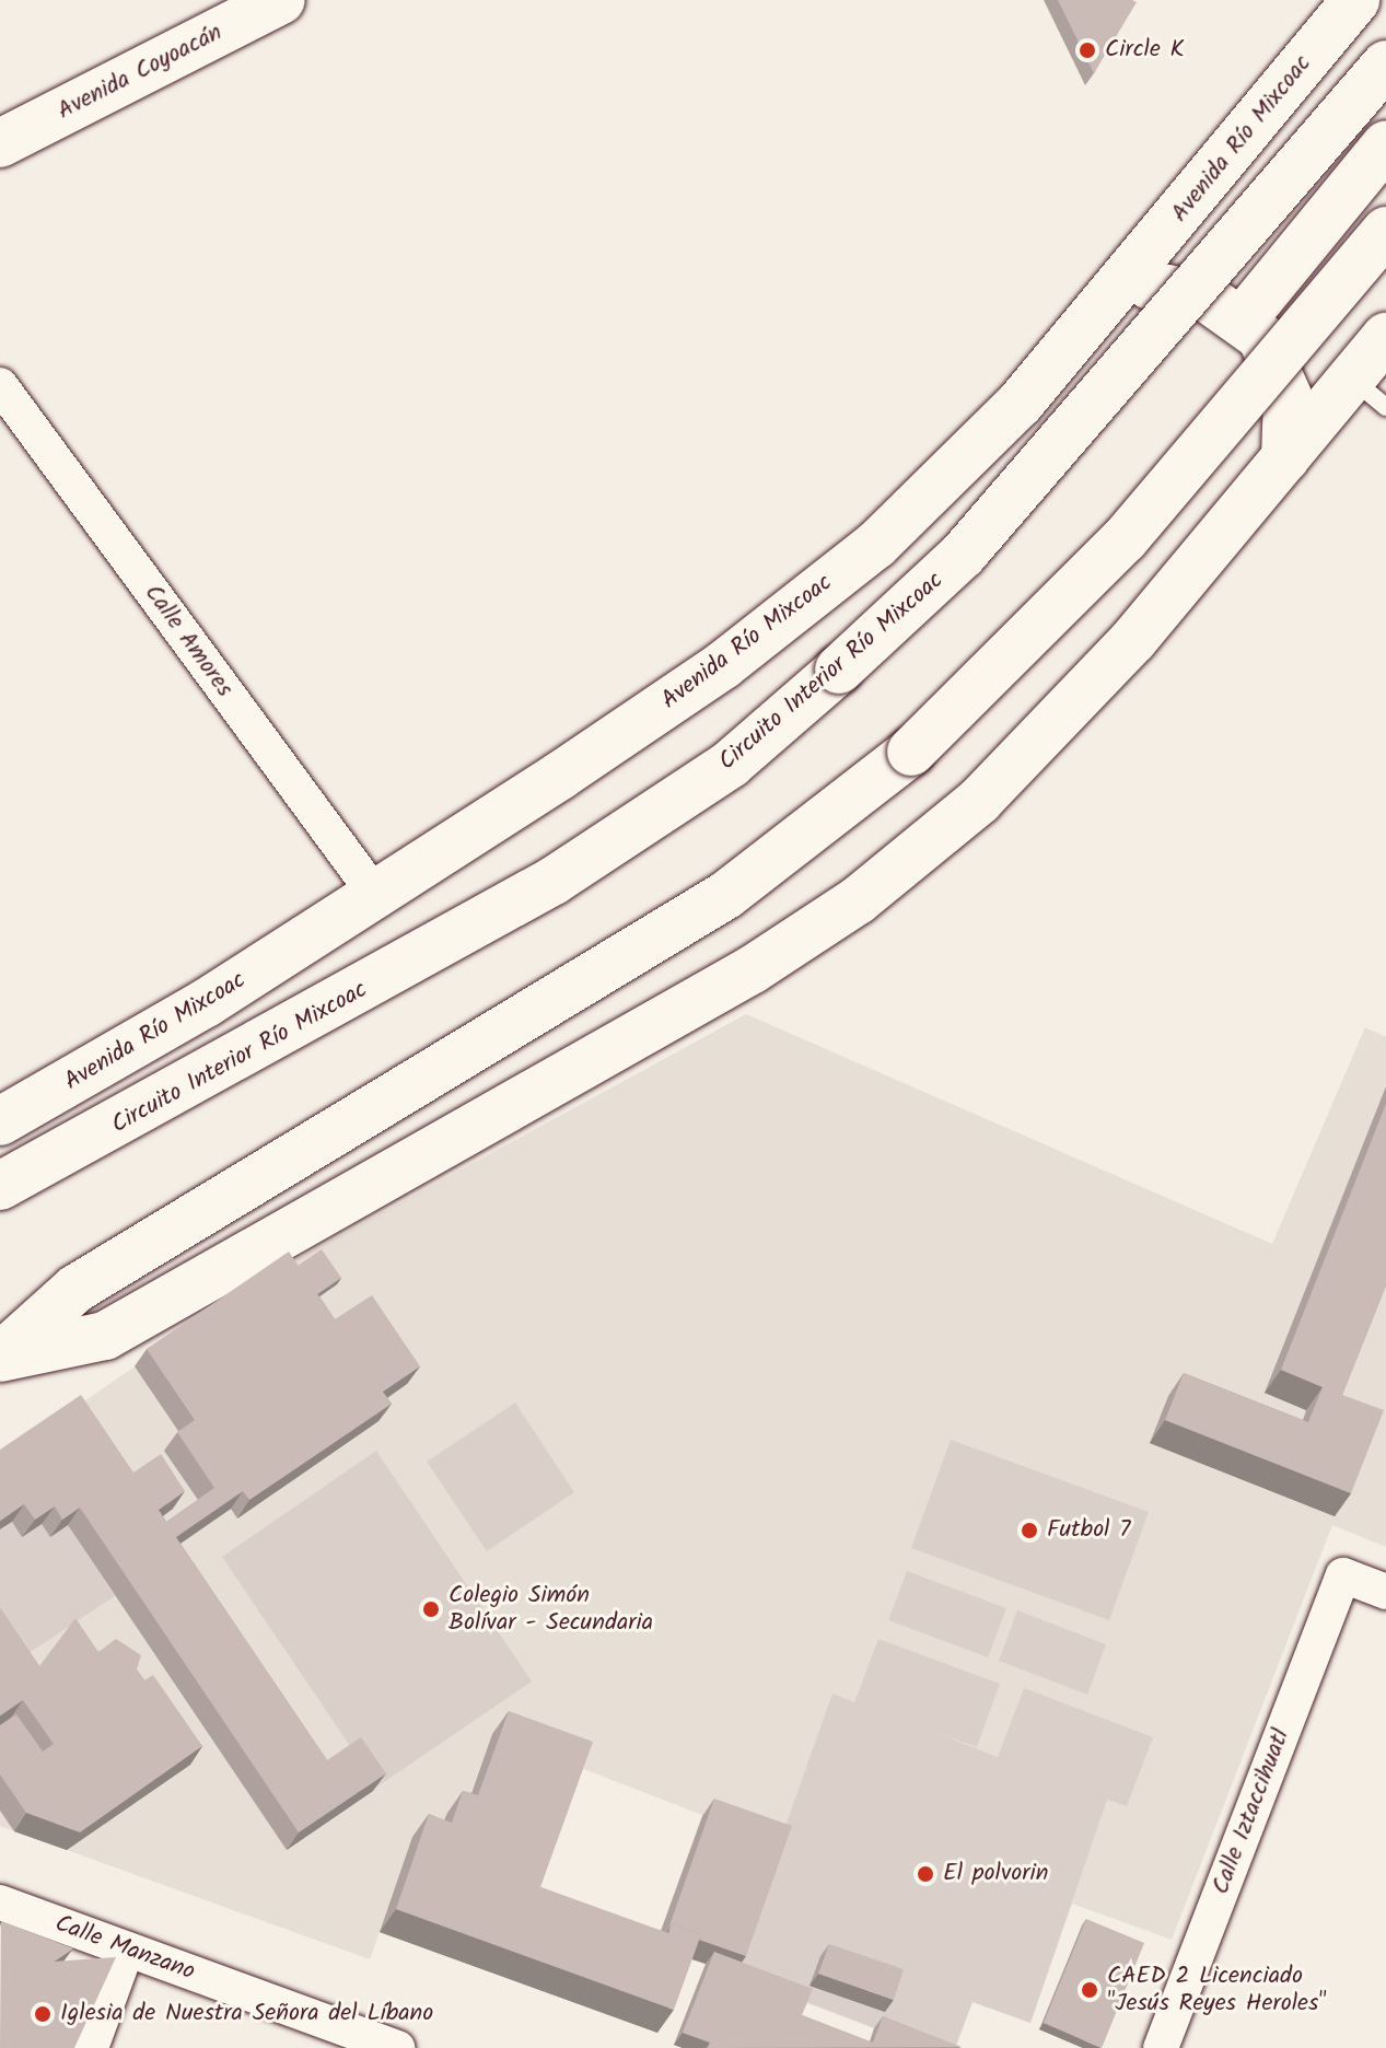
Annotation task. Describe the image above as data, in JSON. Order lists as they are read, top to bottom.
{
  "streets": {
    "main road": ["Avenida Coyoacán", "Avenida Río Mixcoac", "Circuito Interior Río Mixcoac"],
    "street": ["Calle Amores", "Calle Iztaccihuatl", "Calle Manzano"]
  },
  "crossings": [
    ["Avenida Río Mixcoac", "Calle Amores"]
  ],
  "places": [
    "Circle K",
    "Futbol 7",
    "Colegio Simón Bolívar - Secundaria",
    "El polvorin",
    "CAED 2 Licenciado \"Jesús Reyes Heroles\"",
    "Iglesia de Nuestra Señora del Líbano"
  ]
}
